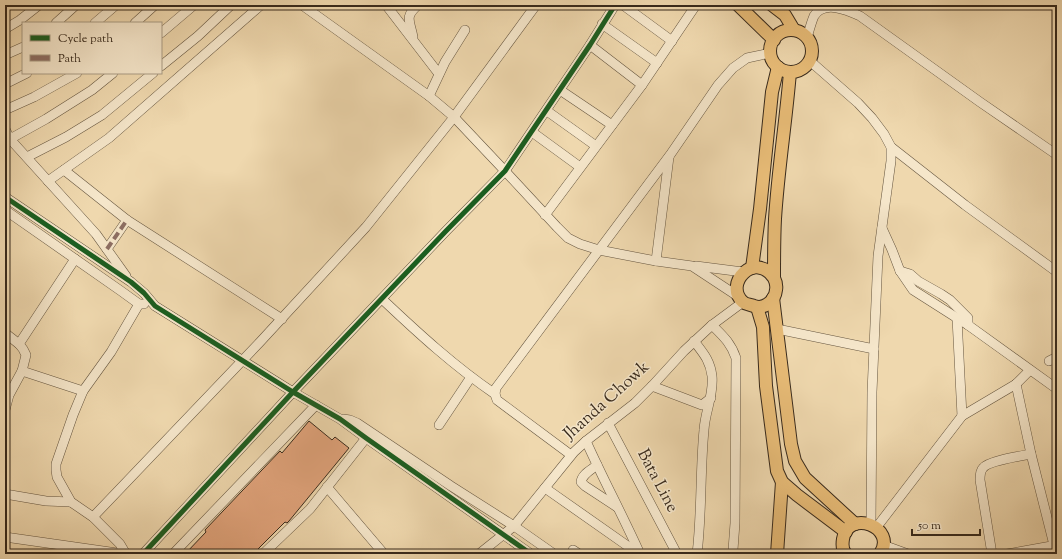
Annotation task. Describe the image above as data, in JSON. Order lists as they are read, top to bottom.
{
  "streets": {
    "street": ["Jhanda Chowk", "Bata Line"]
  },
  "crossings": [
    ["Jhanda Chowk", "Bata Line"]
  ],
  "legend": ["Cycle path", "Path"],
  "scale_bar": "50 m"
}
